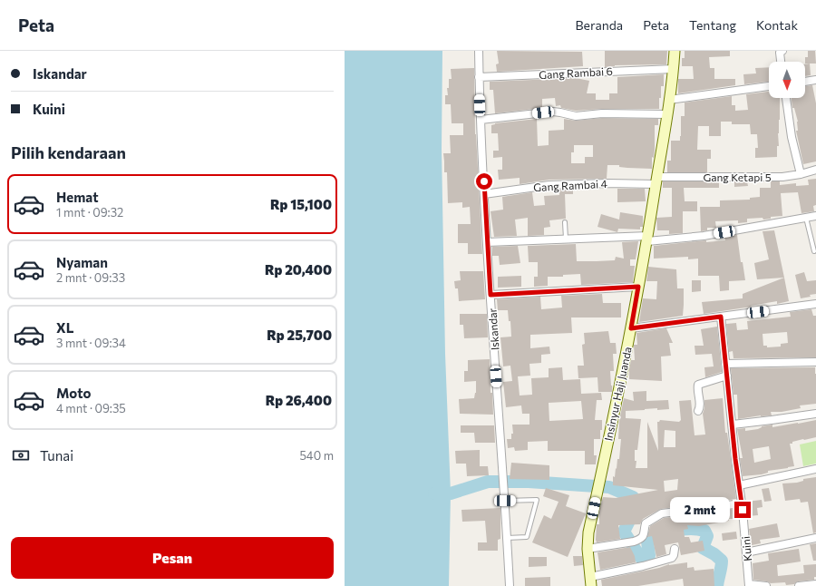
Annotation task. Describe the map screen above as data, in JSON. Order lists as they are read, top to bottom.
{
  "streets": {
    "street": [
      "Gang Rambai 6",
      "Gang Ketapi 5",
      "Gang Rambai 4",
      "Iskandar",
      "Insinyur Haji Juanda",
      "Kuini"
    ]
  },
  "crossings": [
    ["Gang Rambai 6", "Iskandar"],
    ["Gang Rambai 6", "Insinyur Haji Juanda"],
    ["Gang Ketapi 5", "Gang Rambai 4"],
    ["Gang Ketapi 5", "Insinyur Haji Juanda"],
    ["Gang Rambai 4", "Iskandar"],
    ["Gang Rambai 4", "Insinyur Haji Juanda"]
  ],
  "north": "bottom",
  "page": {
    "header": "Peta",
    "nav": [
      "Beranda",
      "Peta",
      "Tentang",
      "Kontak"
    ],
    "banner": ["Iskandar", "Kuini"],
    "heading": "Pilih kendaraan",
    "list": [
      {
        "name": "Hemat",
        "note": "1 mnt · 09:32",
        "value": "Rp 15,100"
      },
      {
        "name": "Nyaman",
        "note": "2 mnt · 09:33",
        "value": "Rp 20,400"
      },
      {
        "name": "XL",
        "note": "3 mnt · 09:34",
        "value": "Rp 25,700"
      },
      {
        "name": "Moto",
        "note": "4 mnt · 09:35",
        "value": "Rp 26,400"
      }
    ],
    "pay": ["Tunai", "540 m"],
    "bubble": "2 mnt",
    "buttons": "Pesan"
  }
}
